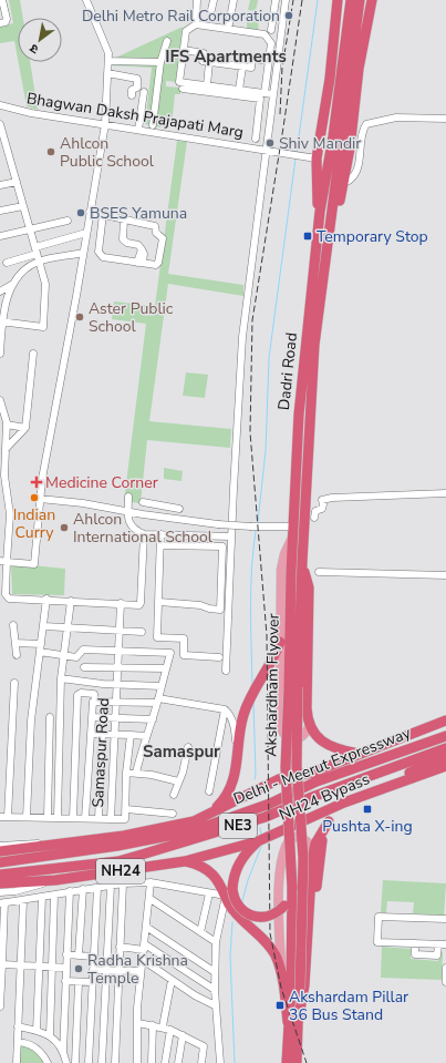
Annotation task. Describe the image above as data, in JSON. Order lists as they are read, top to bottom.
{
  "streets": {
    "highway": [
      "Dadri Road",
      "Akshardham Flyover",
      "Delhi - Meerut Expressway",
      "NH24 Bypass",
      "NE3",
      "NH24"
    ],
    "street": ["Bhagwan Daksh Prajapati Marg", "Samaspur Road"]
  },
  "crossings": [
    ["Dadri Road", "Akshardham Flyover"],
    ["Delhi - Meerut Expressway", "NH24 Bypass"]
  ],
  "districts": ["IFS Apartments", "Samaspur"],
  "places": {
    "other": [
      "Delhi Metro Rail Corporation",
      "Shiv Mandir",
      "Ahlcon Public School",
      "BSES Yamuna",
      "Aster Public School",
      "Indian Curry",
      "Ahlcon International School",
      "Radha Krishna Temple"
    ],
    "transit": ["Temporary Stop", "Pushta X-ing", "Akshardam Pillar 36 Bus Stand"],
    "health": ["Medicine Corner"]
  },
  "north": "bottom left"
}
